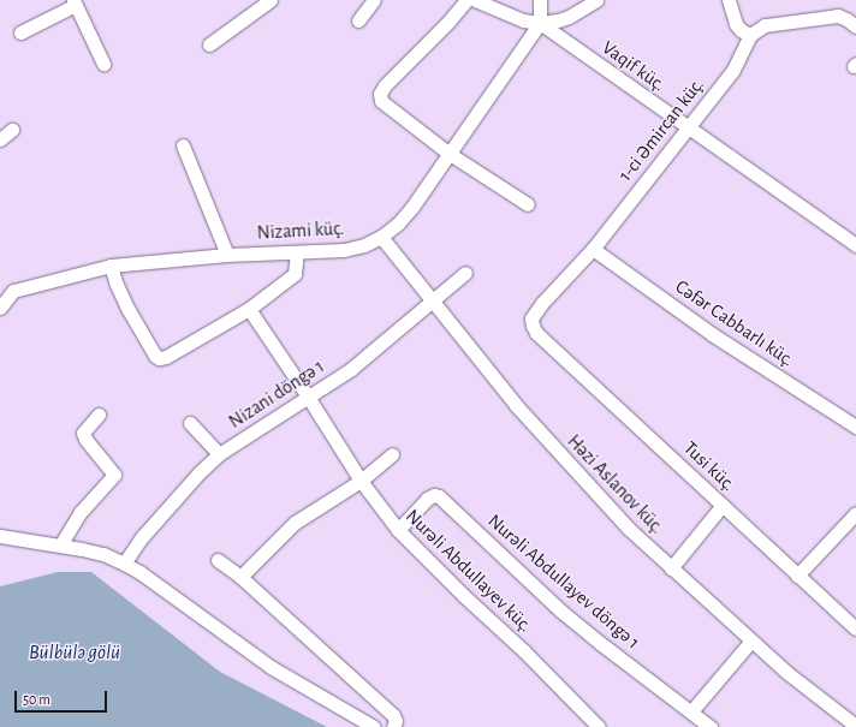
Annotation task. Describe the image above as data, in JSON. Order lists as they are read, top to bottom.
{
  "streets": {
    "street": [
      "Vaqif küç.",
      "1-ci Əmircan küç.",
      "Nizami küç.",
      "Cəfər Cabbarlı küç.",
      "Nizani döngə 1",
      "Tusi küç.",
      "Həzi Aslanov küç.",
      "Nurəli Abdullayev küç.",
      "Nurəli Abdullayev döngə 1"
    ]
  },
  "crossings": [
    ["Vaqif küç.", "1-ci Əmircan küç."],
    ["Vaqif küç.", "Nizami küç."],
    ["1-ci Əmircan küç.", "Cəfər Cabbarlı küç."],
    ["1-ci Əmircan küç.", "Tusi küç."],
    ["Nizami küç.", "Həzi Aslanov küç."],
    ["Nizani döngə 1", "Həzi Aslanov küç."],
    ["Nizani döngə 1", "Nurəli Abdullayev küç."],
    ["Nurəli Abdullayev küç.", "Nurəli Abdullayev döngə 1"]
  ],
  "water": ["Bülbülə gölü"],
  "scale_bar": "50 m"
}
